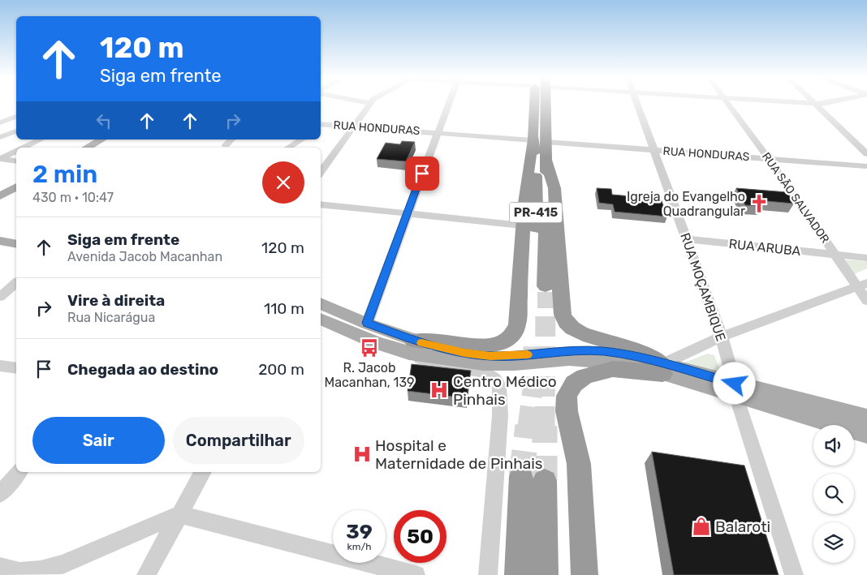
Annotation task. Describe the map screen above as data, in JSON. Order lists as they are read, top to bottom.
{
  "streets": {
    "highway": ["PR-415"],
    "street": [
      "RUA HONDURAS",
      "RUA SÃO SALVADOR",
      "RUA ARUBA",
      "RUA MOÇAMBIQUE"
    ]
  },
  "crossings": [
    ["RUA HONDURAS", "RUA SÃO SALVADOR"],
    ["RUA HONDURAS", "PR-415"],
    ["RUA HONDURAS", "RUA MOÇAMBIQUE"],
    ["RUA SÃO SALVADOR", "RUA ARUBA"],
    ["RUA ARUBA", "RUA MOÇAMBIQUE"]
  ],
  "places": {
    "church": ["Igreja do Evangelho Quadrangular"],
    "bus stop": ["R. Jacob Macanhan, 139"],
    "hospital": ["Centro Médico Pinhais", "Hospital e Maternidade de Pinhais"],
    "shop": ["Balaroti"]
  },
  "page": {
    "turn": ["120 m", "Siga em frente"],
    "heading": ["2 min", "430 m · 10:47"],
    "list": [
      {
        "name": "Siga em frente",
        "note": "Avenida Jacob Macanhan",
        "value": "120 m"
      },
      {
        "name": "Vire à direita",
        "note": "Rua Nicarágua",
        "value": "110 m"
      },
      {
        "name": "Chegada ao destino",
        "value": "200 m"
      }
    ],
    "buttons": ["Sair", "Compartilhar"],
    "speed": "39 km/h",
    "limit": "50"
  }
}
